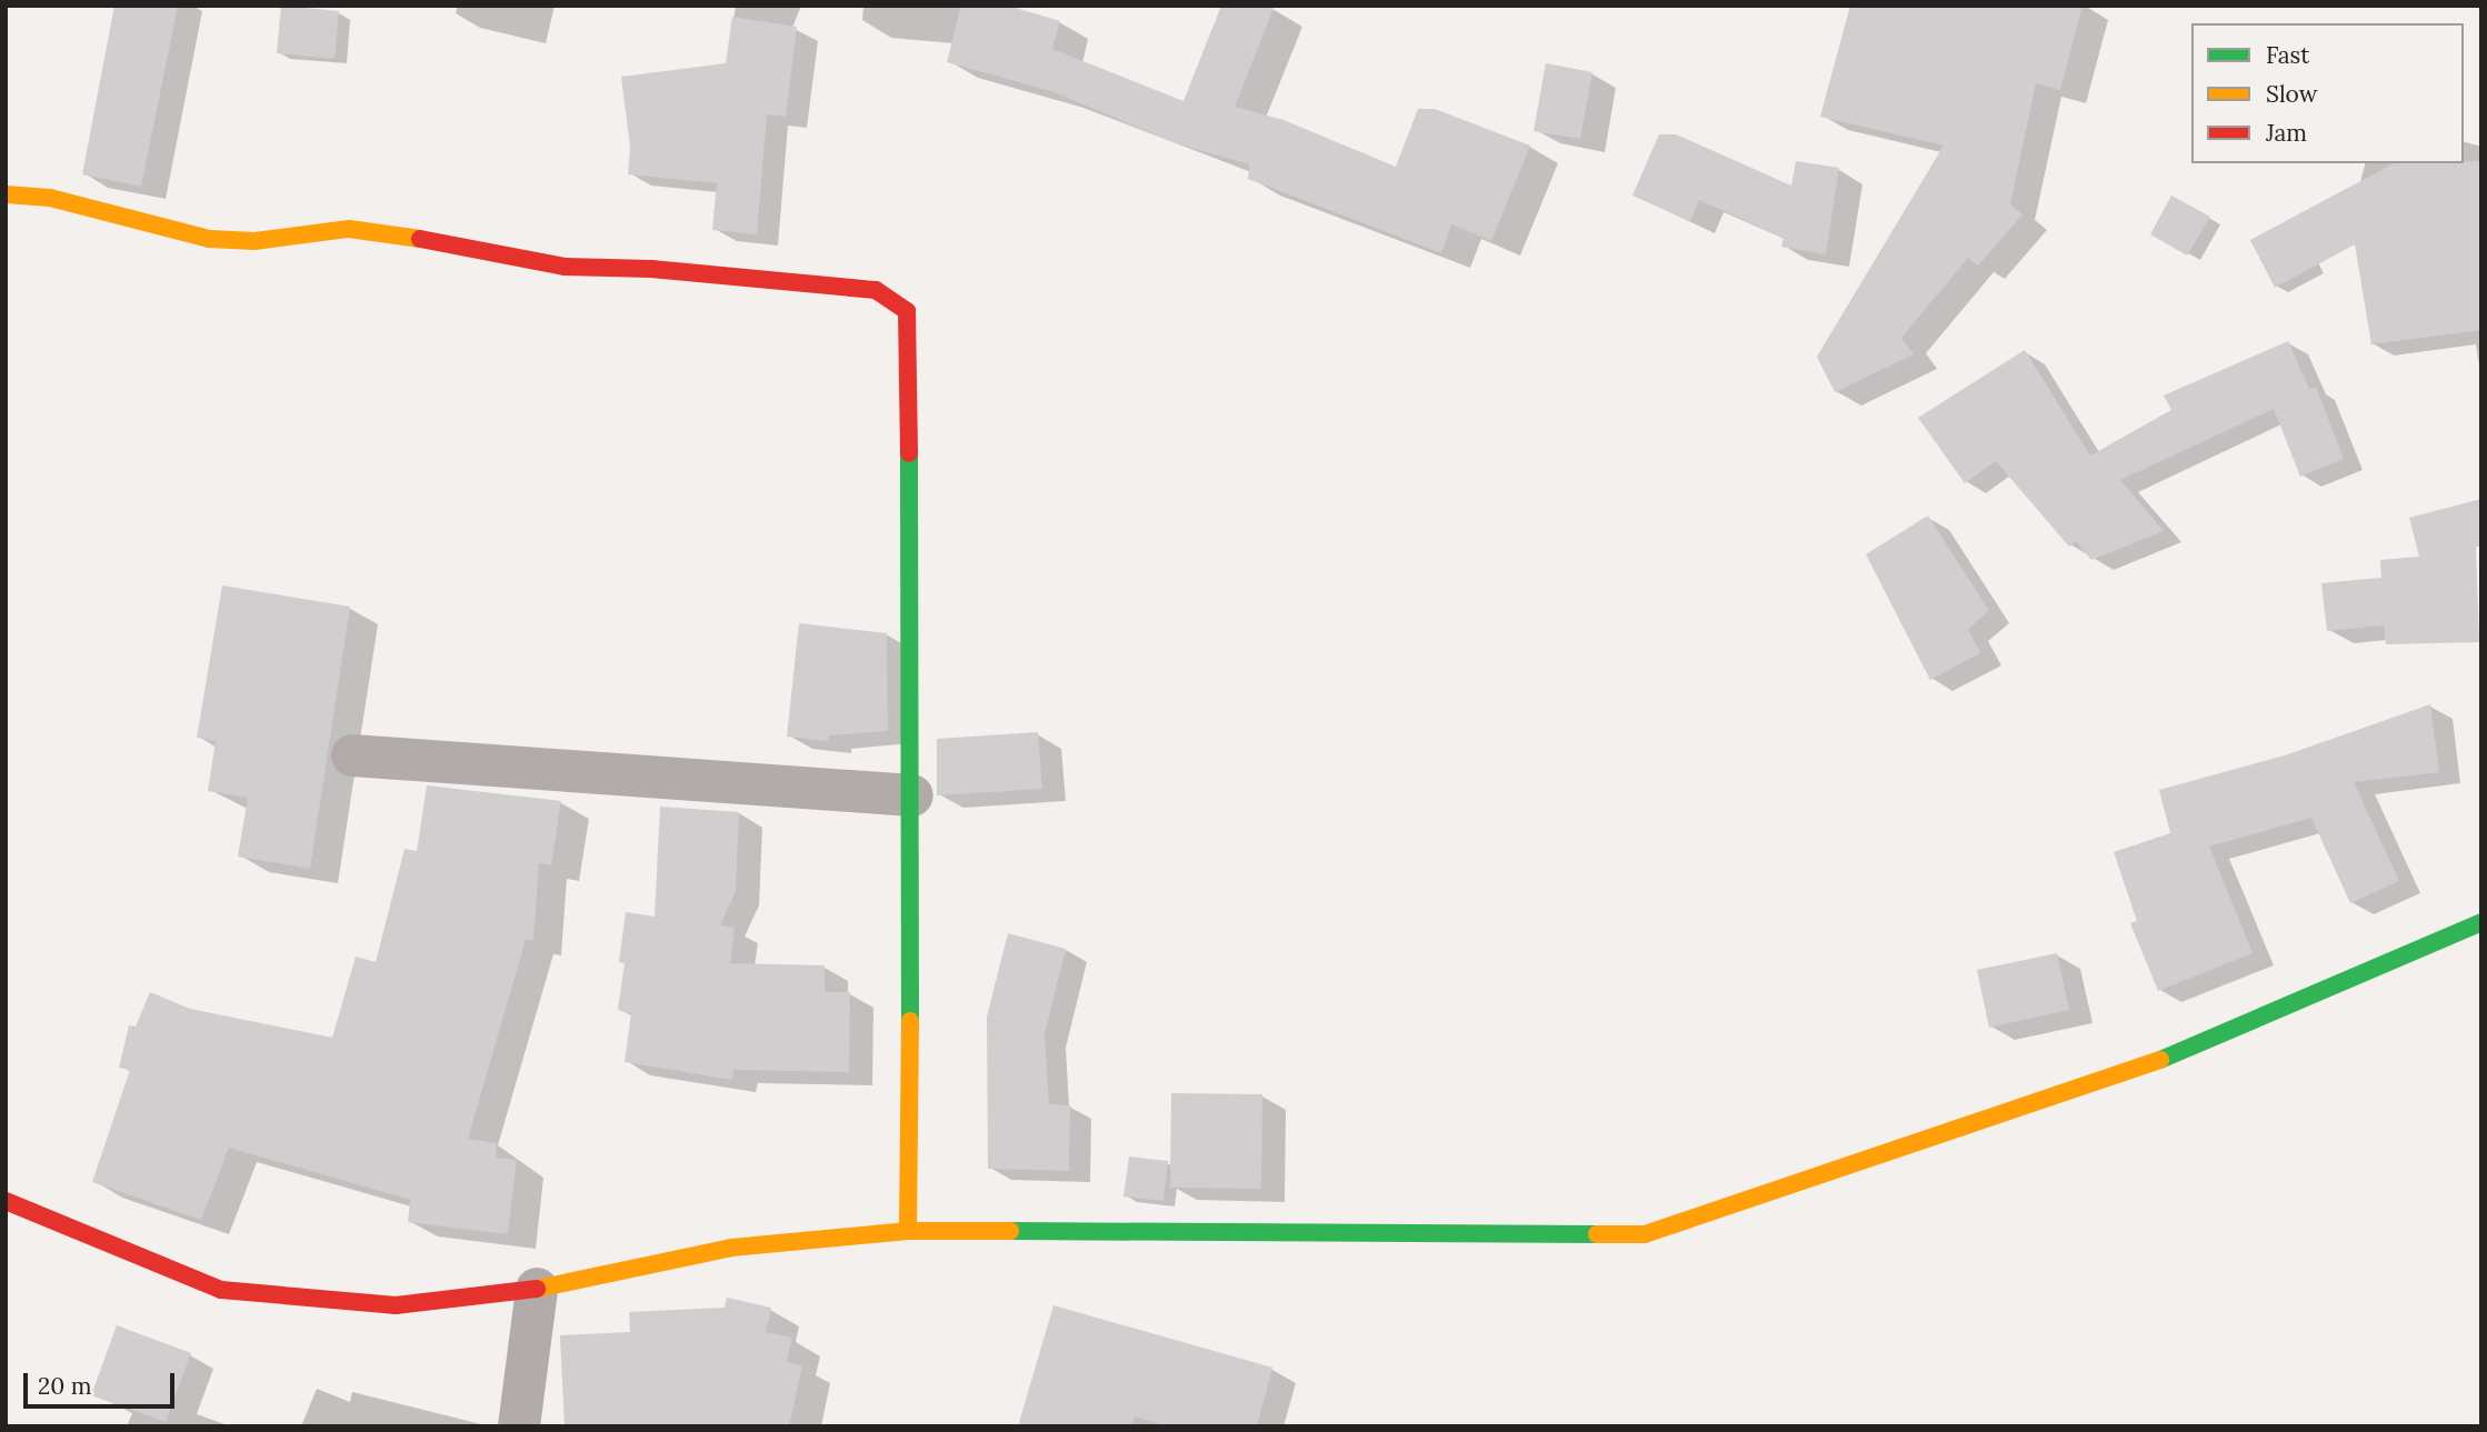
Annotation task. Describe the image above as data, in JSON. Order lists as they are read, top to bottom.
{
  "legend": ["Fast", "Slow", "Jam"],
  "scale_bar": "20 m"
}
